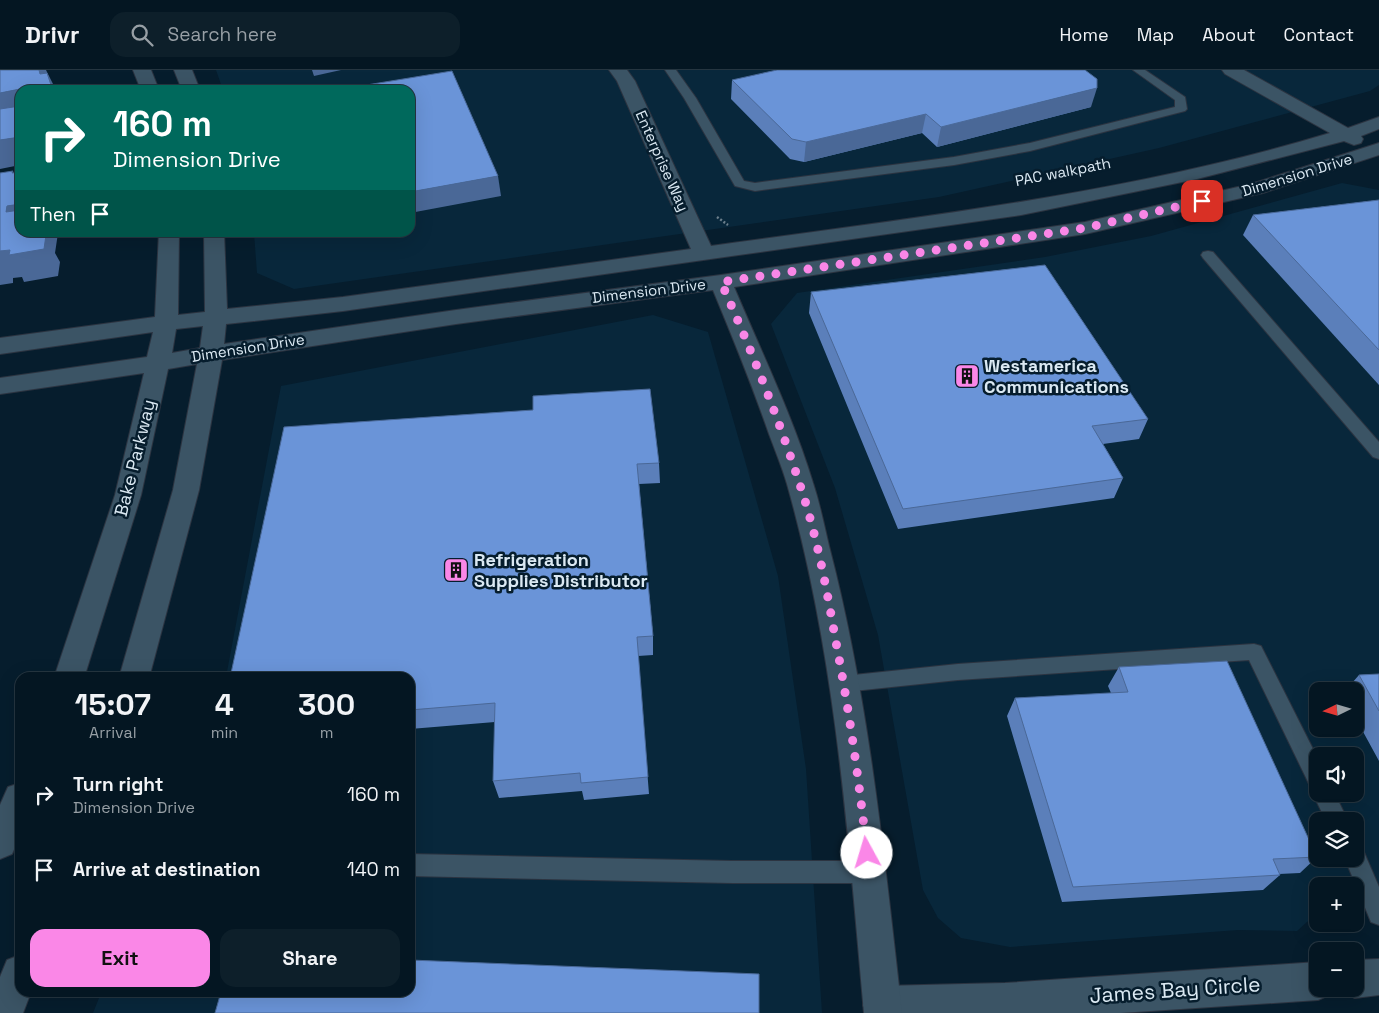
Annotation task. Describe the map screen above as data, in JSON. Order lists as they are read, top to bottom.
{
  "streets": {
    "main road": [
      "Enterprise Way",
      "Dimension Drive",
      "Bake Parkway",
      "James Bay Circle"
    ]
  },
  "crossings": [
    ["Enterprise Way", "Dimension Drive"],
    ["Dimension Drive", "Bake Parkway"]
  ],
  "places": {
    "building": ["Westamerica Communications", "Refrigeration Supplies Distributor"]
  },
  "north": "left",
  "page": {
    "header": "Drivr",
    "search": "Search here",
    "nav": [
      "Home",
      "Map",
      "About",
      "Contact"
    ],
    "turn": ["160 m", "Dimension Drive"],
    "then": "Then",
    "eta": [
      "15:07",
      "Arrival",
      "4",
      "min",
      "300",
      "m"
    ],
    "map_buttons": ["+", "−"],
    "list": [
      {
        "name": "Turn right",
        "note": "Dimension Drive",
        "value": "160 m"
      },
      {
        "name": "Arrive at destination",
        "value": "140 m"
      }
    ],
    "buttons": ["Exit", "Share"]
  }
}
